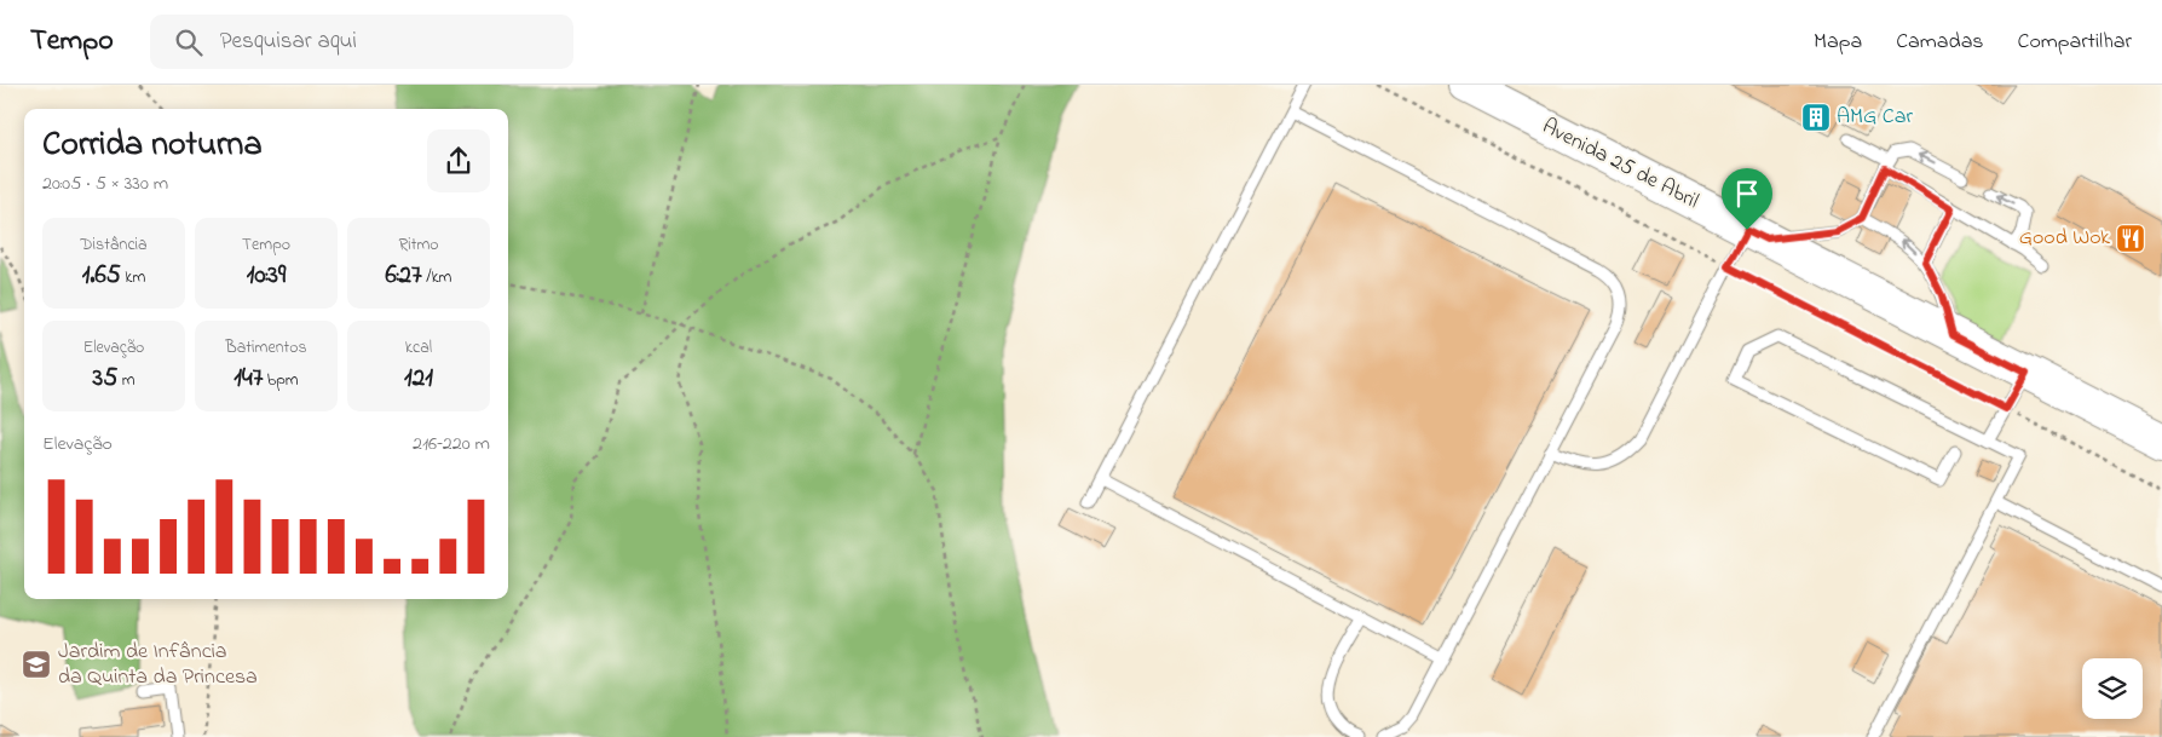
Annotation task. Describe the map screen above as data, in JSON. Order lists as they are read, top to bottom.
{
  "streets": {
    "main road": ["Avenida 25 de Abril"]
  },
  "places": {
    "building": ["AMG Car"],
    "restaurant": ["Good Wok"],
    "school or university": ["Jardim de Infância da Quinta da Princesa"]
  },
  "page": {
    "header": "Tempo",
    "search": "Pesquisar aqui",
    "nav": ["Mapa", "Camadas", "Compartilhar"],
    "heading": ["Corrida noturna", "20:05 · 5 × 330 m"],
    "stats": [
      ["Distância", "1.65 km"],
      ["Tempo", "10:39"],
      ["Ritmo", "6:27 /km"],
      ["Elevação", "35 m"],
      ["Batimentos", "147 bpm"],
      ["kcal", "121"]
    ],
    "chart": ["Elevação", "216–220 m"]
  }
}
